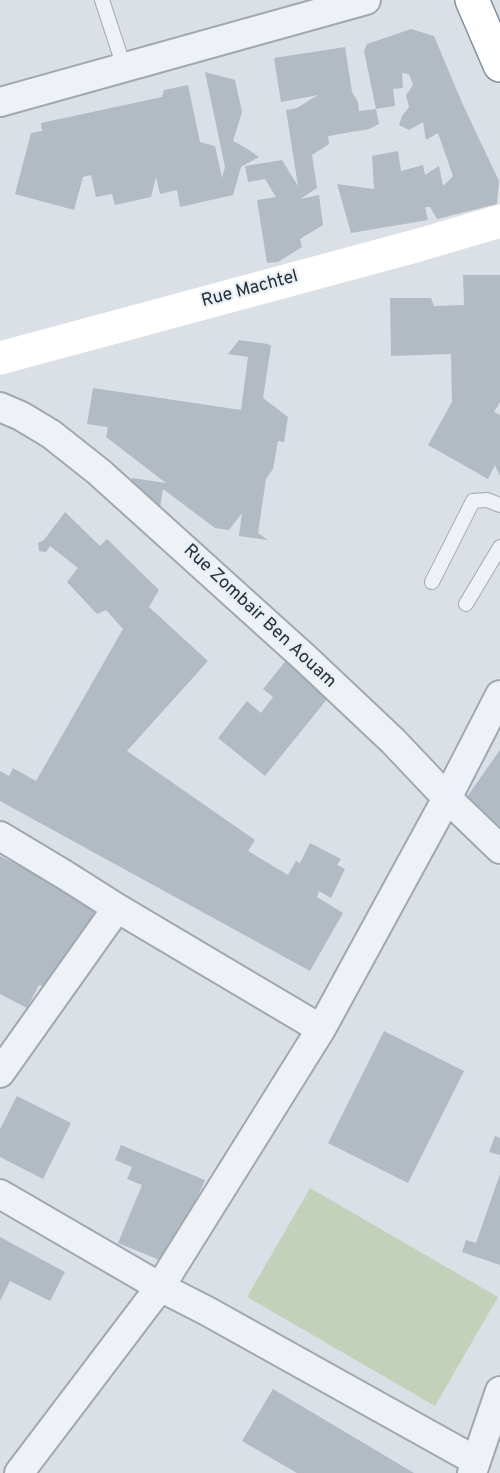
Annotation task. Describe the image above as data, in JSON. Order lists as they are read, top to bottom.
{
  "streets": {
    "main road": ["Rue Machtel"],
    "street": ["Rue Zombair Ben Aouam"]
  }
}
